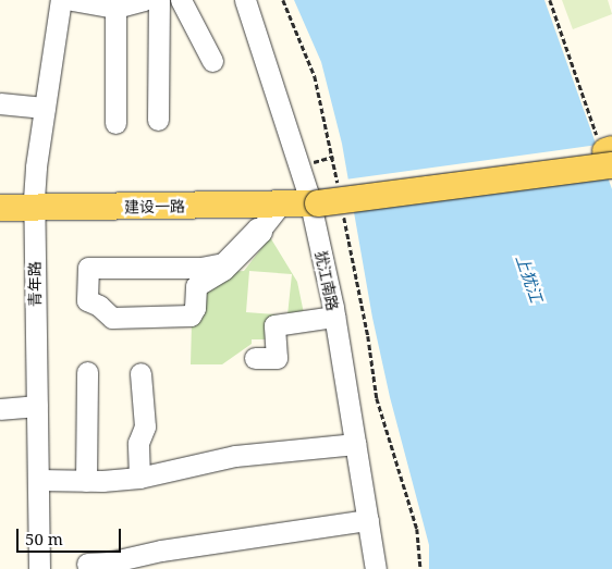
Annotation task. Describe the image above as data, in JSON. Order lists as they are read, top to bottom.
{
  "streets": {
    "main road": ["建设一路"],
    "street": ["犹江南路", "青年路"]
  },
  "crossings": [
    ["建设一路", "犹江南路"],
    ["建设一路", "青年路"]
  ],
  "water": ["上犹江"],
  "scale_bar": "50 m"
}
